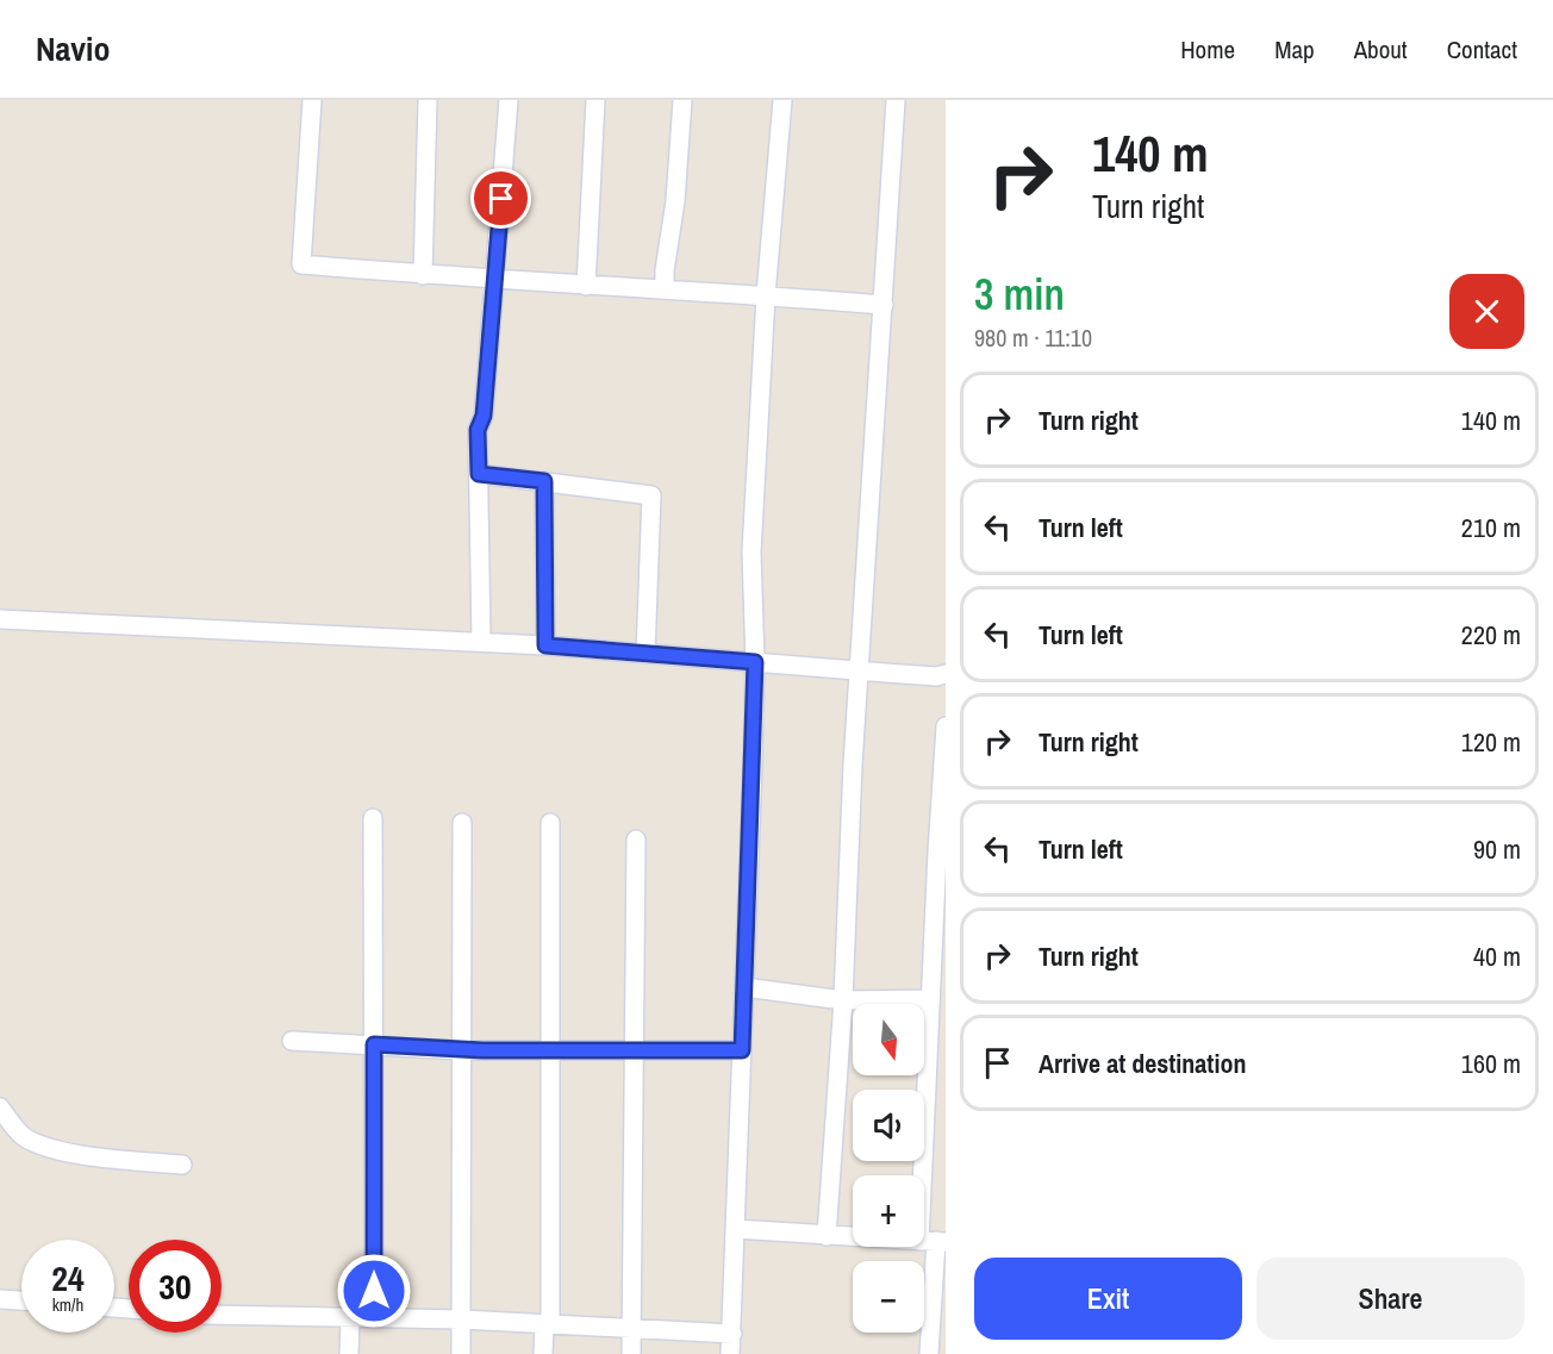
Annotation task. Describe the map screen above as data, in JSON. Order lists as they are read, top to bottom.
{
  "north": "bottom",
  "page": {
    "header": "Navio",
    "nav": [
      "Home",
      "Map",
      "About",
      "Contact"
    ],
    "turn": ["140 m", "Turn right"],
    "heading": ["3 min", "980 m · 11:10"],
    "list": [
      {
        "name": "Turn right",
        "value": "140 m"
      },
      {
        "name": "Turn left",
        "value": "210 m"
      },
      {
        "name": "Turn left",
        "value": "220 m"
      },
      {
        "name": "Turn right",
        "value": "120 m"
      },
      {
        "name": "Turn left",
        "value": "90 m"
      },
      {
        "name": "Turn right",
        "value": "40 m"
      },
      {
        "name": "Arrive at destination",
        "value": "160 m"
      }
    ],
    "map_buttons": ["+", "−"],
    "speed": "24 km/h",
    "limit": "30",
    "buttons": ["Exit", "Share"]
  }
}
